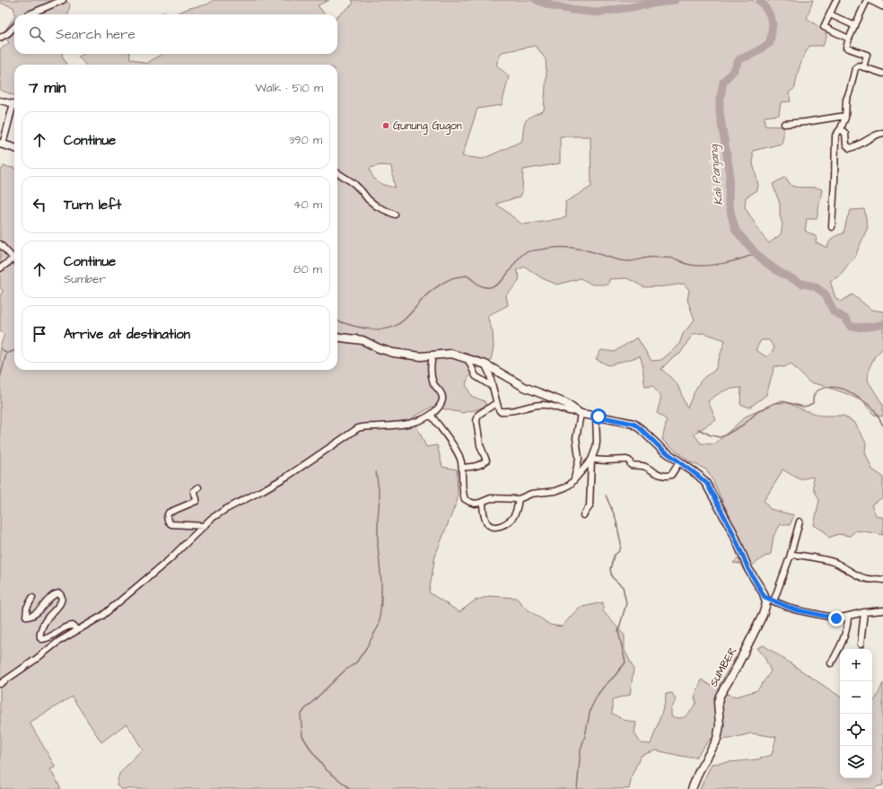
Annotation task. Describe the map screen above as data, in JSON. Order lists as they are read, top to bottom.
{
  "streets": {
    "street": ["SUMBER"]
  },
  "water": ["Kali Panjang"],
  "places": ["Gunung Gugon"],
  "page": {
    "search": "Search here",
    "heading": ["7 min", "Walk · 510 m"],
    "list": [
      ["Continue", "390 m"],
      ["Turn left", "40 m"],
      ["Continue", "Sumber", "80 m"],
      "Arrive at destination"
    ],
    "map_buttons": ["+", "−"]
  }
}
